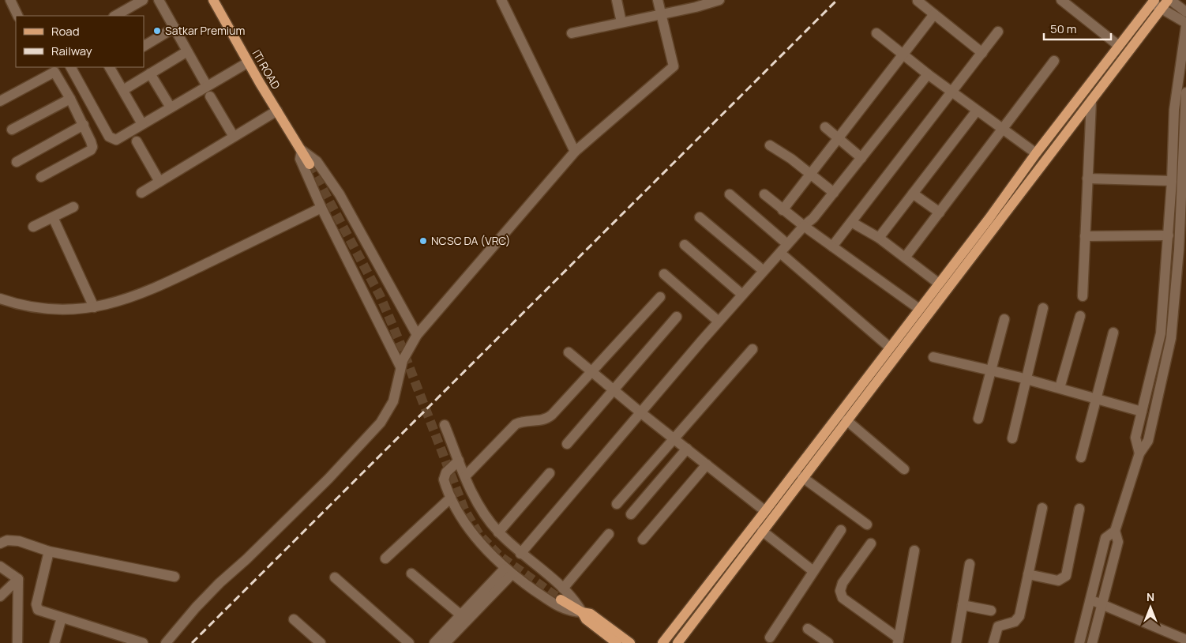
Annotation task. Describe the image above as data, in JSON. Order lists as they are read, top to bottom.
{
  "streets": {
    "main road": ["ITI ROAD"]
  },
  "places": ["Satkar Premium", "NCSC DA (VRC)"],
  "legend": ["Road", "Railway"],
  "scale_bar": "50 m",
  "north": "top"
}
